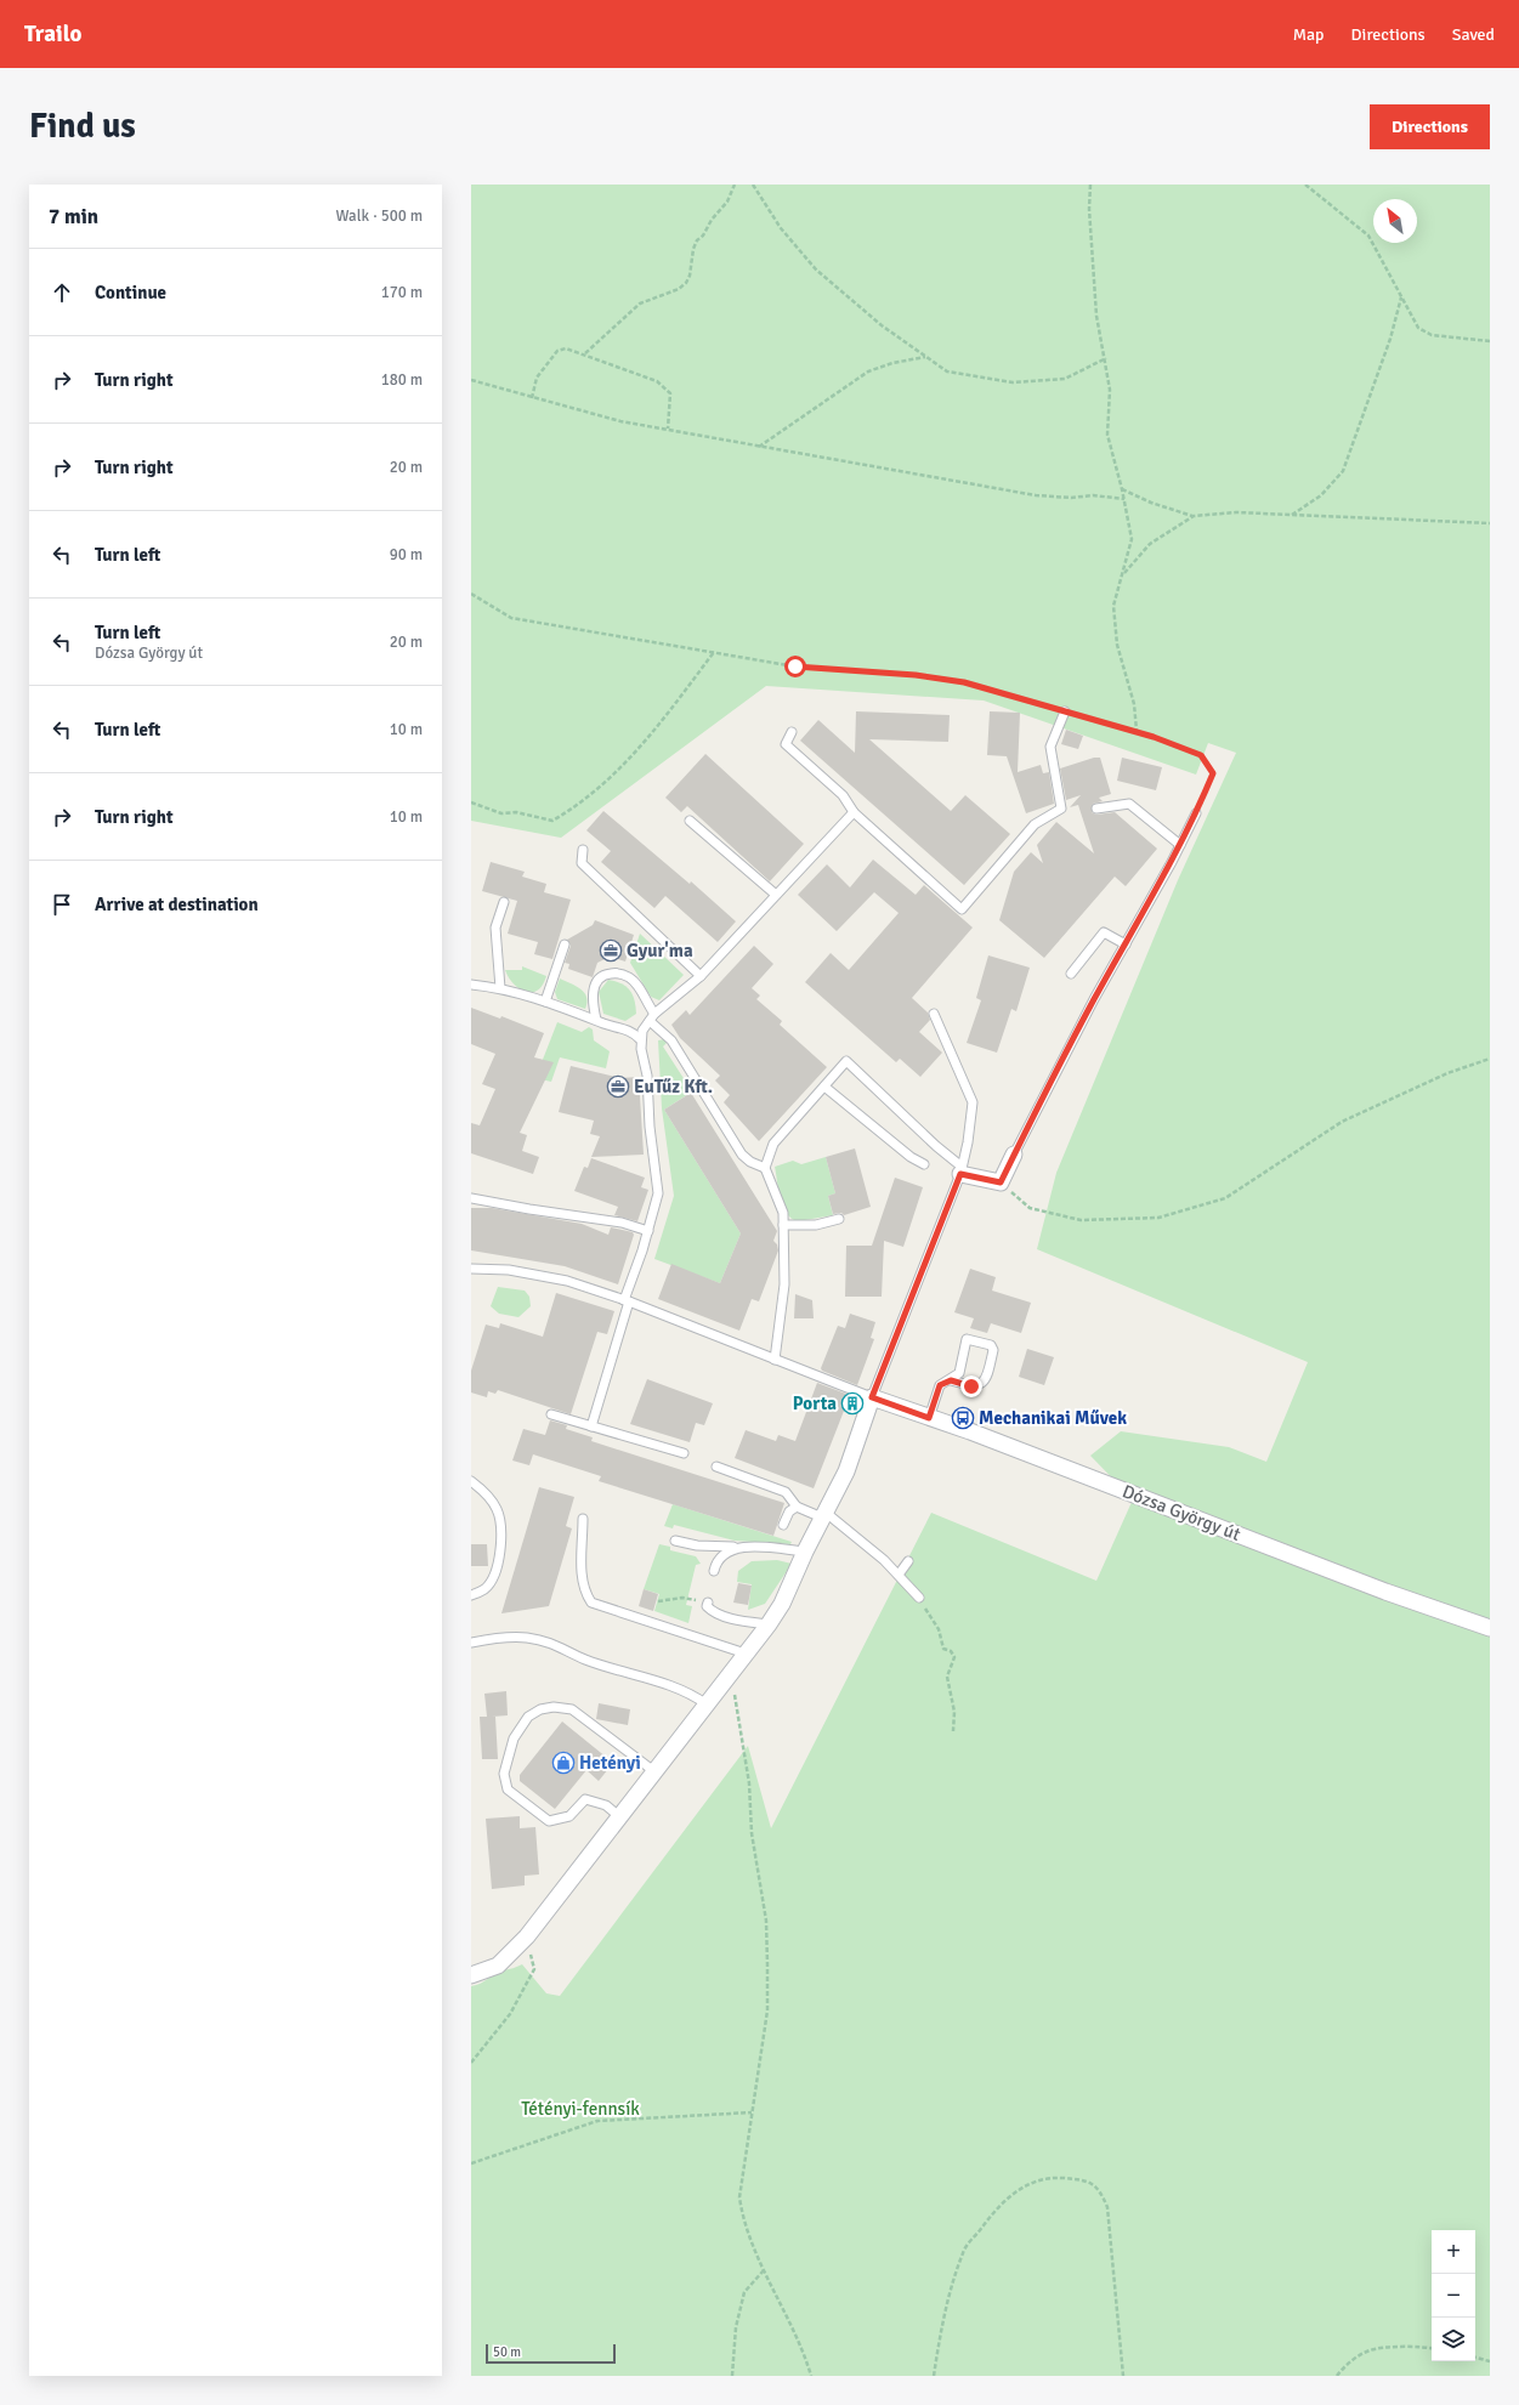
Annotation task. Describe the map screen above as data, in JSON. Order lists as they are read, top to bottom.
{
  "streets": {
    "street": ["Dózsa György út"]
  },
  "parks": ["Tétényi-fennsík"],
  "places": {
    "office": ["Gyur'ma", "EuTűz Kft."],
    "building": ["Porta"],
    "bus stop": ["Mechanikai Művek"],
    "shop": ["Hetényi"]
  },
  "scale_bar": "50 m",
  "north": "top left",
  "page": {
    "header": "Trailo",
    "nav": ["Map", "Directions", "Saved"],
    "buttons": "Directions",
    "title": "Find us",
    "heading": ["7 min", "Walk · 500 m"],
    "list": [
      ["Continue", "170 m"],
      ["Turn right", "180 m"],
      ["Turn right", "20 m"],
      ["Turn left", "90 m"],
      ["Turn left", "Dózsa György út", "20 m"],
      ["Turn left", "10 m"],
      ["Turn right", "10 m"],
      "Arrive at destination"
    ],
    "map_buttons": ["+", "−"],
    "scale": "50 m"
  }
}
